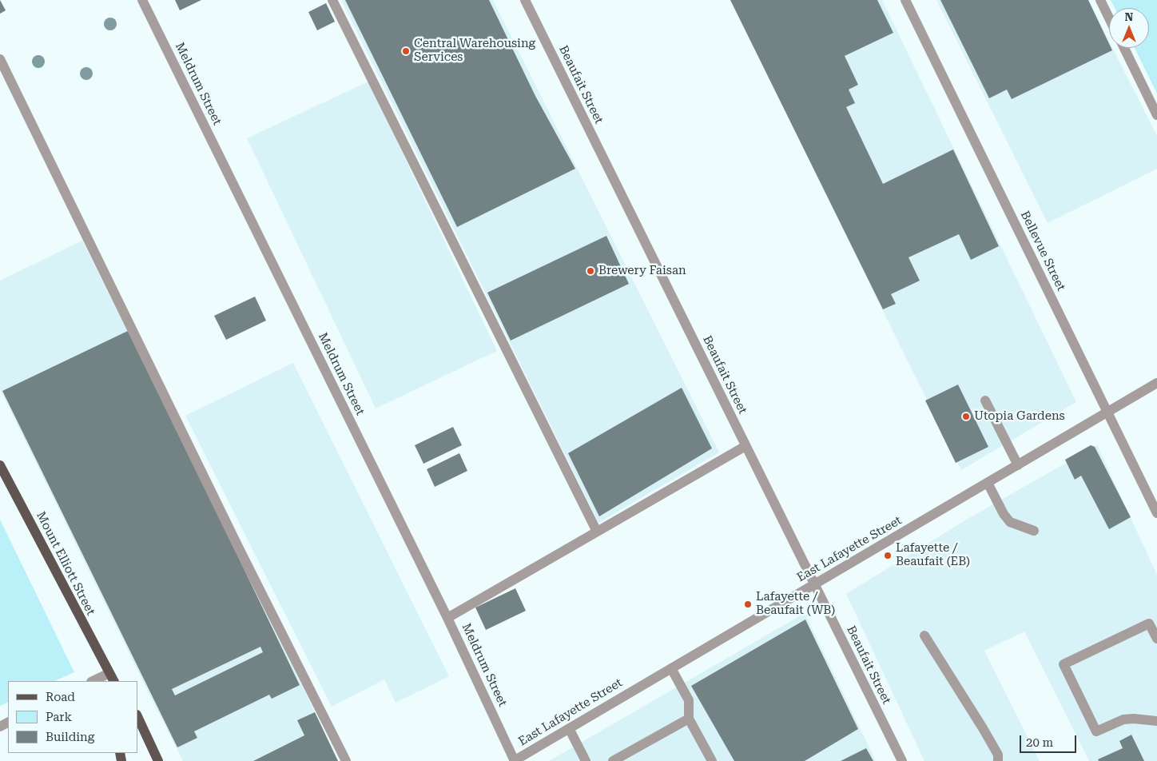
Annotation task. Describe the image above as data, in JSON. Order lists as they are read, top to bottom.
{
  "streets": {
    "main road": ["Mount Elliott Street"],
    "street": [
      "Meldrum Street",
      "Beaufait Street",
      "Bellevue Street",
      "East Lafayette Street"
    ]
  },
  "crossings": [
    ["Meldrum Street", "East Lafayette Street"],
    ["Beaufait Street", "East Lafayette Street"],
    ["Bellevue Street", "East Lafayette Street"]
  ],
  "places": [
    "Central Warehousing Services",
    "Brewery Faisan",
    "Utopia Gardens",
    "Lafayette / Beaufait (EB)",
    "Lafayette / Beaufait (WB)"
  ],
  "legend": ["Road", "Park", "Building"],
  "scale_bar": "20 m",
  "north": "top"
}
